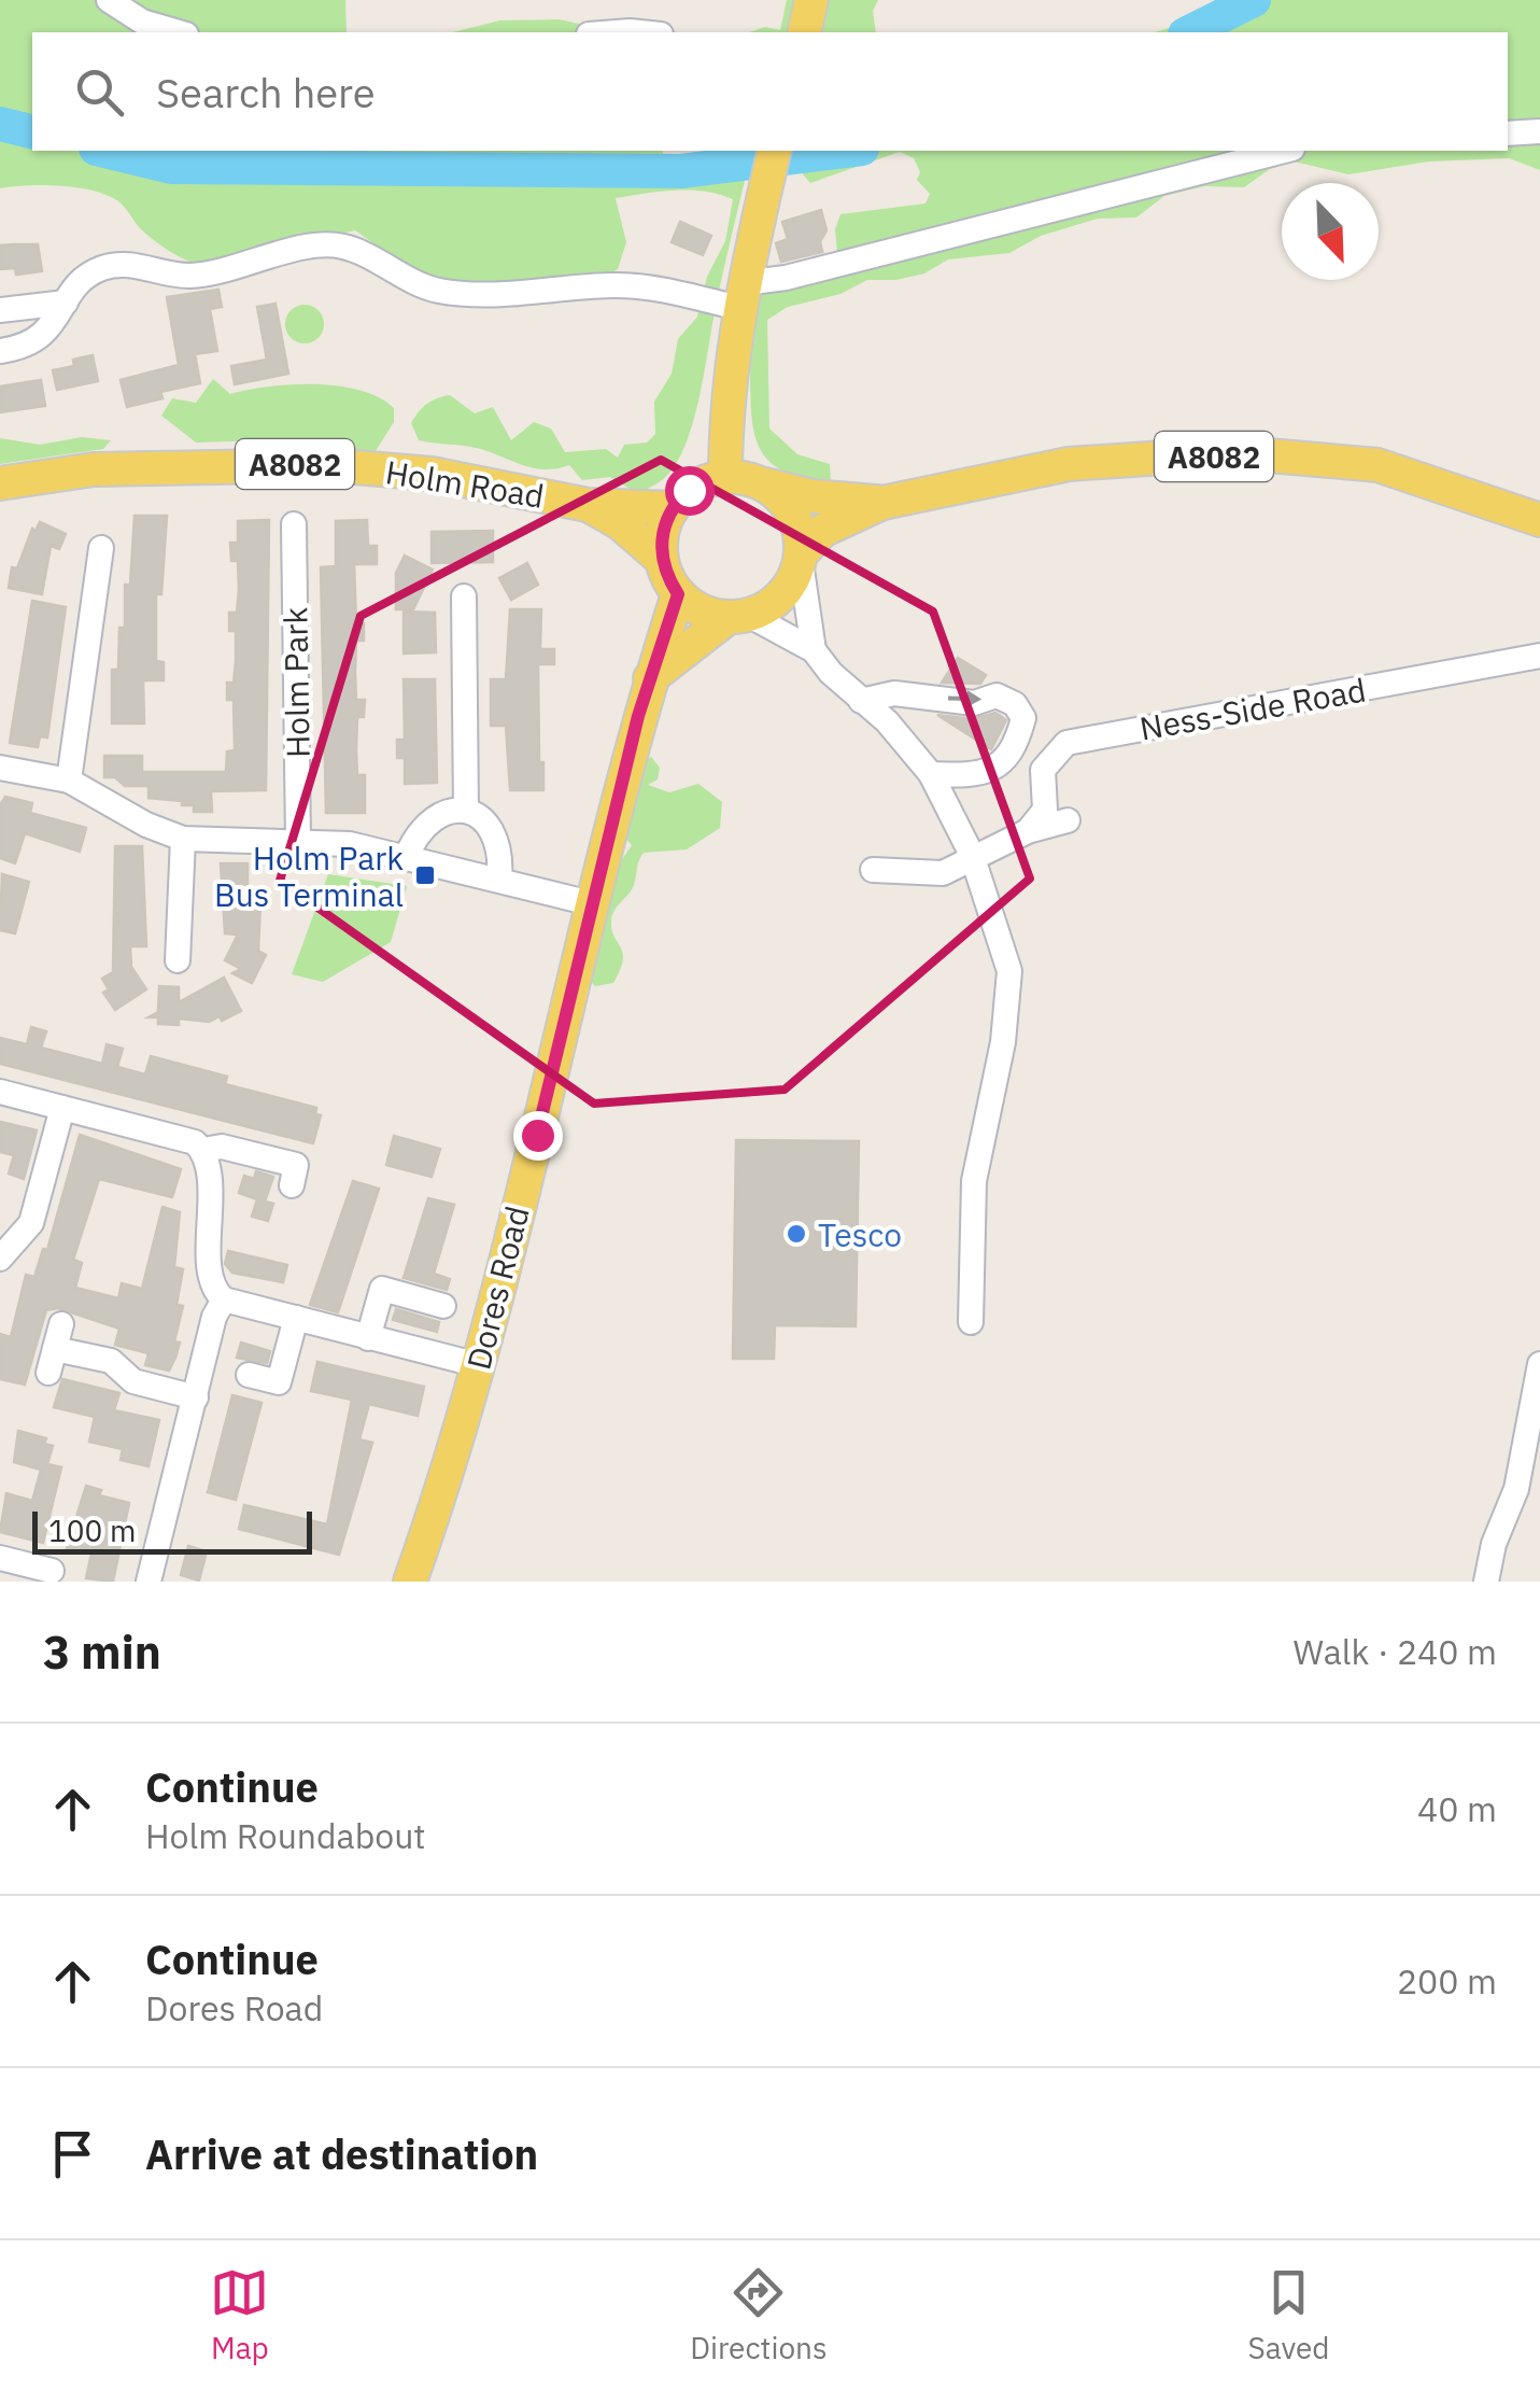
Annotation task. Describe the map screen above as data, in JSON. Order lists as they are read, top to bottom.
{
  "streets": {
    "main road": ["A8082", "Holm Road", "Dores Road"],
    "street": ["Holm Park", "Ness-Side Road"]
  },
  "crossings": [
    ["A8082", "Holm Road"],
    ["A8082", "Dores Road"],
    ["Holm Road", "Dores Road"]
  ],
  "places": {
    "transit": ["Holm Park Bus Terminal"],
    "other": ["Tesco"]
  },
  "scale_bar": "100 m",
  "north": "bottom right",
  "page": {
    "search": "Search here",
    "scale": "100 m",
    "heading": ["3 min", "Walk · 240 m"],
    "list": [
      ["Continue", "Holm Roundabout", "40 m"],
      ["Continue", "Dores Road", "200 m"],
      "Arrive at destination"
    ],
    "nav": ["Map", "Directions", "Saved"]
  }
}
